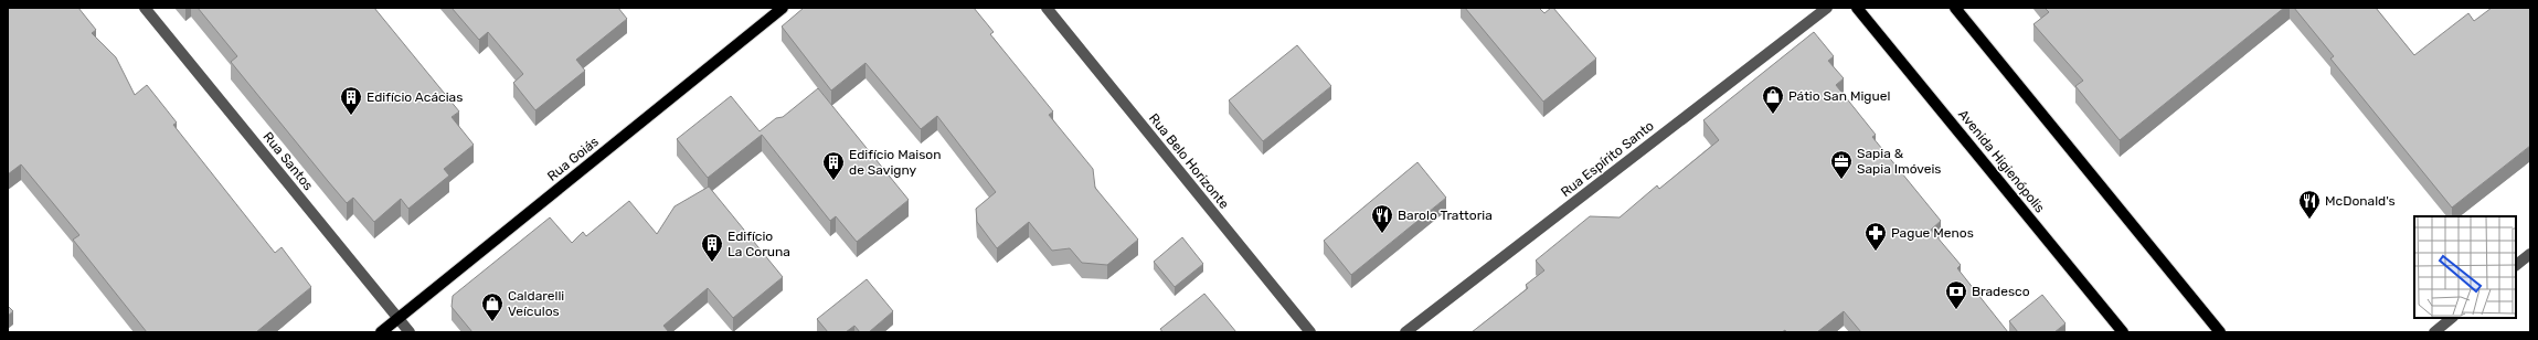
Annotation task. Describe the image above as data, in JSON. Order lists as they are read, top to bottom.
{
  "streets": {
    "main road": ["Rua Goiás", "Avenida Higienópolis"],
    "street": ["Rua Espírito Santo", "Rua Santos", "Rua Belo Horizonte"]
  },
  "crossings": [
    ["Rua Goiás", "Rua Santos"]
  ],
  "places": {
    "shop": ["Pátio San Miguel", "Caldarelli Veículos"],
    "building": ["Edifício Acácias", "Edifício Maison de Savigny", "Edifício La Coruna"],
    "office": ["Sapia & Sapia Imóveis"],
    "restaurant": ["McDonald's", "Barolo Trattoria"],
    "pharmacy": ["Pague Menos"],
    "bank": ["Bradesco"]
  }
}
